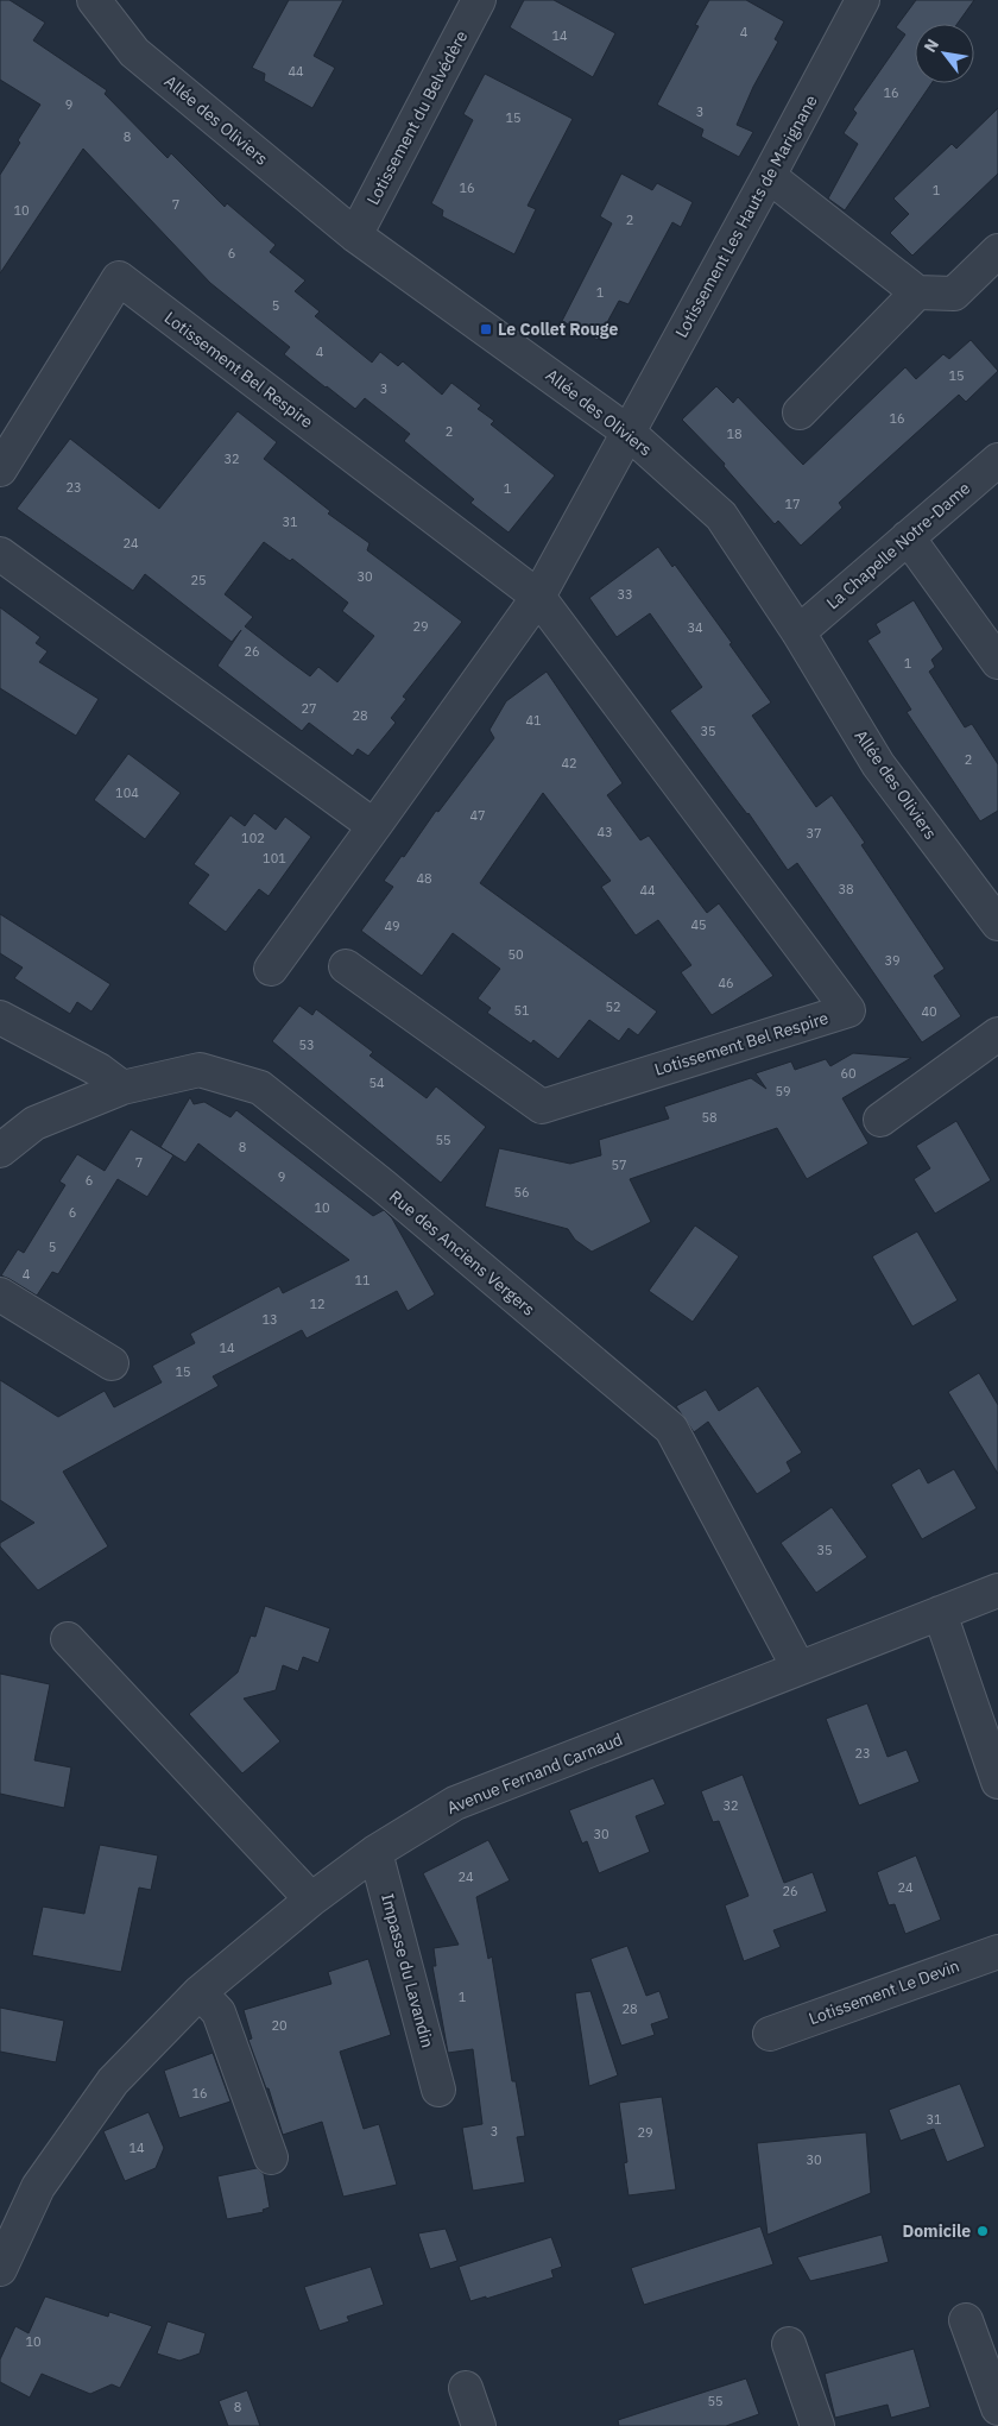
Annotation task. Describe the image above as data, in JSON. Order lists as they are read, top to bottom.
{
  "streets": {
    "street": [
      "Lotissement du Belvédère",
      "Allée des Oliviers",
      "Lotissement Les Hauts de Marignane",
      "Lotissement Bel Respire",
      "La Chapelle Notre-Dame",
      "Rue des Anciens Vergers",
      "Avenue Fernand Carnaud",
      "Impasse du Lavandin",
      "Lotissement Le Devin"
    ]
  },
  "crossings": [
    ["Lotissement du Belvédère", "Allée des Oliviers"],
    ["Allée des Oliviers", "Lotissement Les Hauts de Marignane"],
    ["Allée des Oliviers", "La Chapelle Notre-Dame"],
    ["Rue des Anciens Vergers", "Avenue Fernand Carnaud"],
    ["Avenue Fernand Carnaud", "Impasse du Lavandin"]
  ],
  "places": {
    "transit": ["Le Collet Rouge"],
    "other": ["Domicile"]
  },
  "house_numbers": [
    "4",
    "14",
    "44",
    "16",
    "9",
    "3",
    "15",
    "8",
    "16",
    "1",
    "7",
    "10",
    "2",
    "6",
    "1",
    "5",
    "4",
    "15",
    "3",
    "16",
    "2",
    "18",
    "32",
    "23",
    "1",
    "17",
    "31",
    "24",
    "30",
    "25",
    "33",
    "29",
    "34",
    "26",
    "1",
    "27",
    "28",
    "41",
    "35",
    "2",
    "42",
    "104",
    "47",
    "43",
    "37",
    "102",
    "101",
    "48",
    "38",
    "44",
    "45",
    "49",
    "50",
    "39",
    "46",
    "52",
    "51",
    "40",
    "53",
    "60",
    "54",
    "59",
    "58",
    "55",
    "8",
    "7",
    "57",
    "9",
    "6",
    "56",
    "10",
    "6",
    "5",
    "4",
    "11",
    "12",
    "13",
    "14",
    "15",
    "35",
    "23",
    "32",
    "30",
    "24",
    "24",
    "26",
    "1",
    "28",
    "20",
    "16",
    "31",
    "3",
    "29",
    "14",
    "30",
    "10",
    "55",
    "8"
  ],
  "north": "top left"
}
